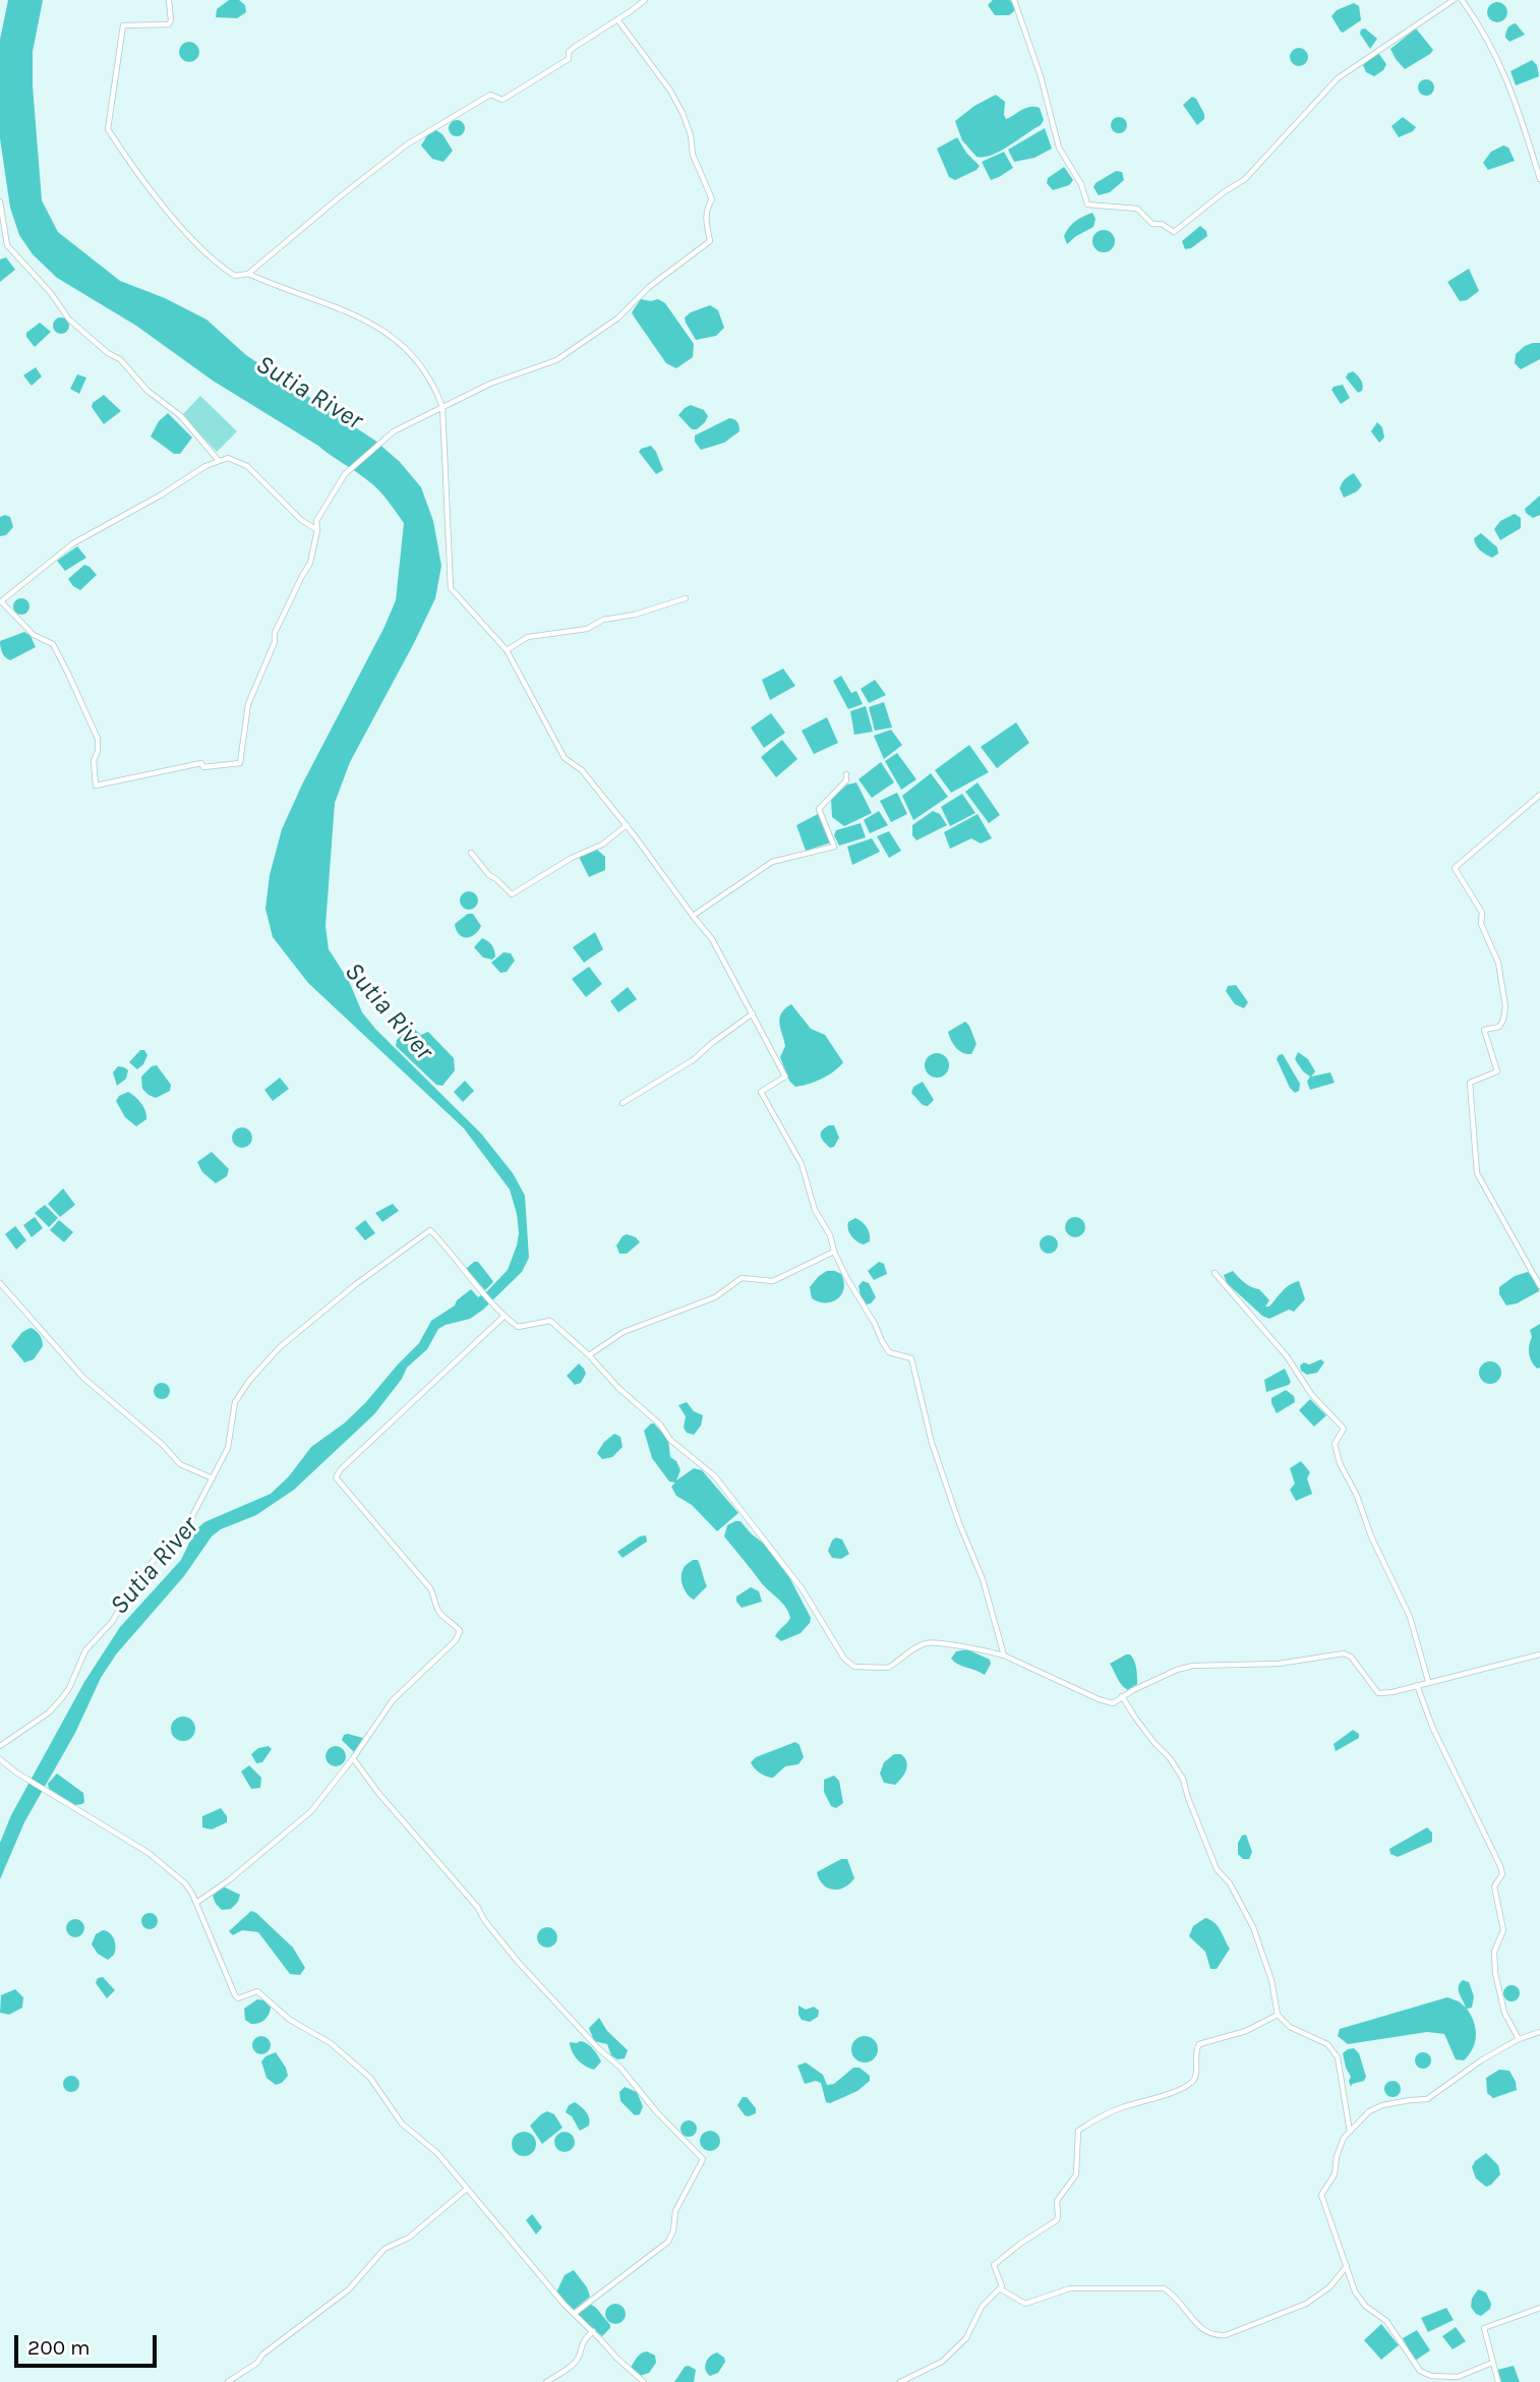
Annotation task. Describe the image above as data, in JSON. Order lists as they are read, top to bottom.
{
  "water": ["Sutia River"],
  "scale_bar": "200 m"
}
